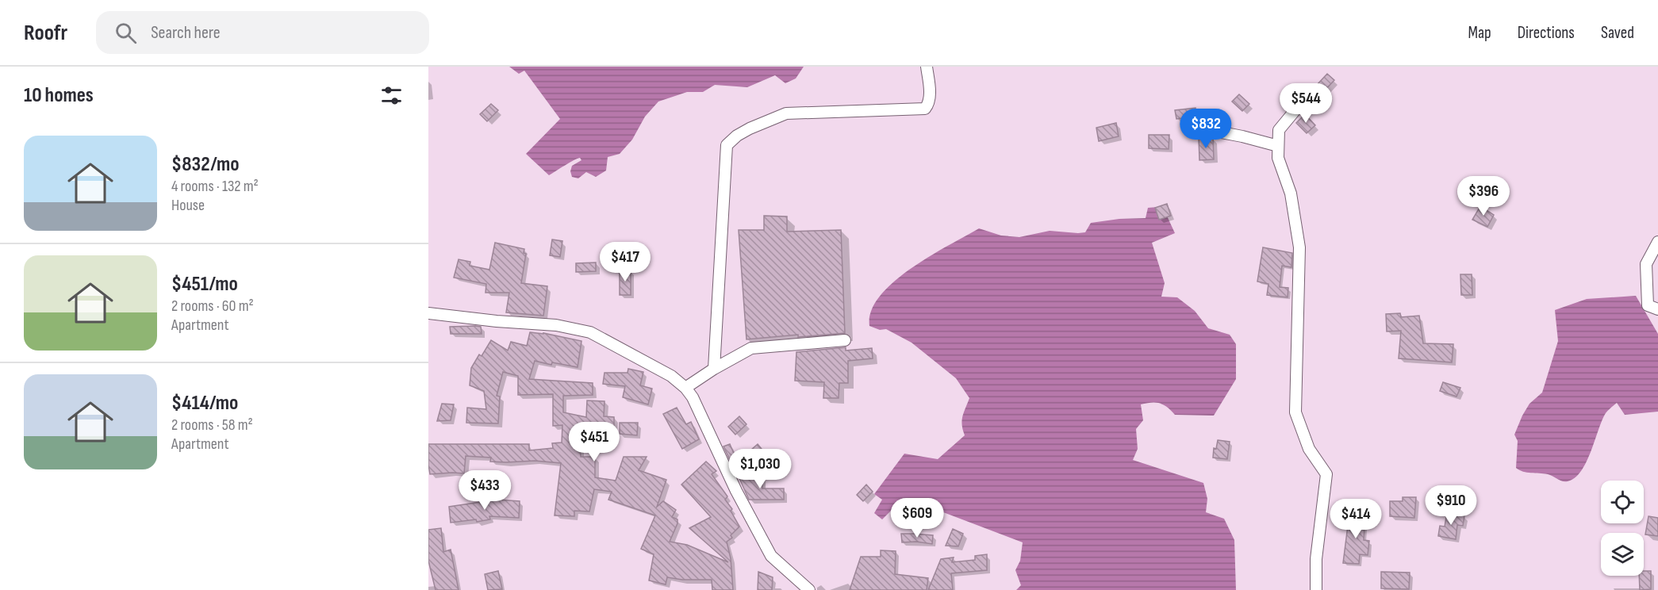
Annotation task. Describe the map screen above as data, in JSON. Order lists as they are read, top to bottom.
{
  "page": {
    "header": "Roofr",
    "search": "Search here",
    "nav": ["Map", "Directions", "Saved"],
    "heading": "10 homes",
    "price": [
      "$544",
      "$832",
      "$396",
      "$417",
      "$451",
      "$1,030",
      "$433",
      "$910",
      "$609",
      "$414"
    ],
    "list": [
      {
        "name": "$832/mo",
        "note": "4 rooms · 132 m² · House"
      },
      {
        "name": "$451/mo",
        "note": "2 rooms · 60 m² · Apartment"
      },
      {
        "name": "$414/mo",
        "note": "2 rooms · 58 m² · Apartment"
      }
    ]
  }
}
